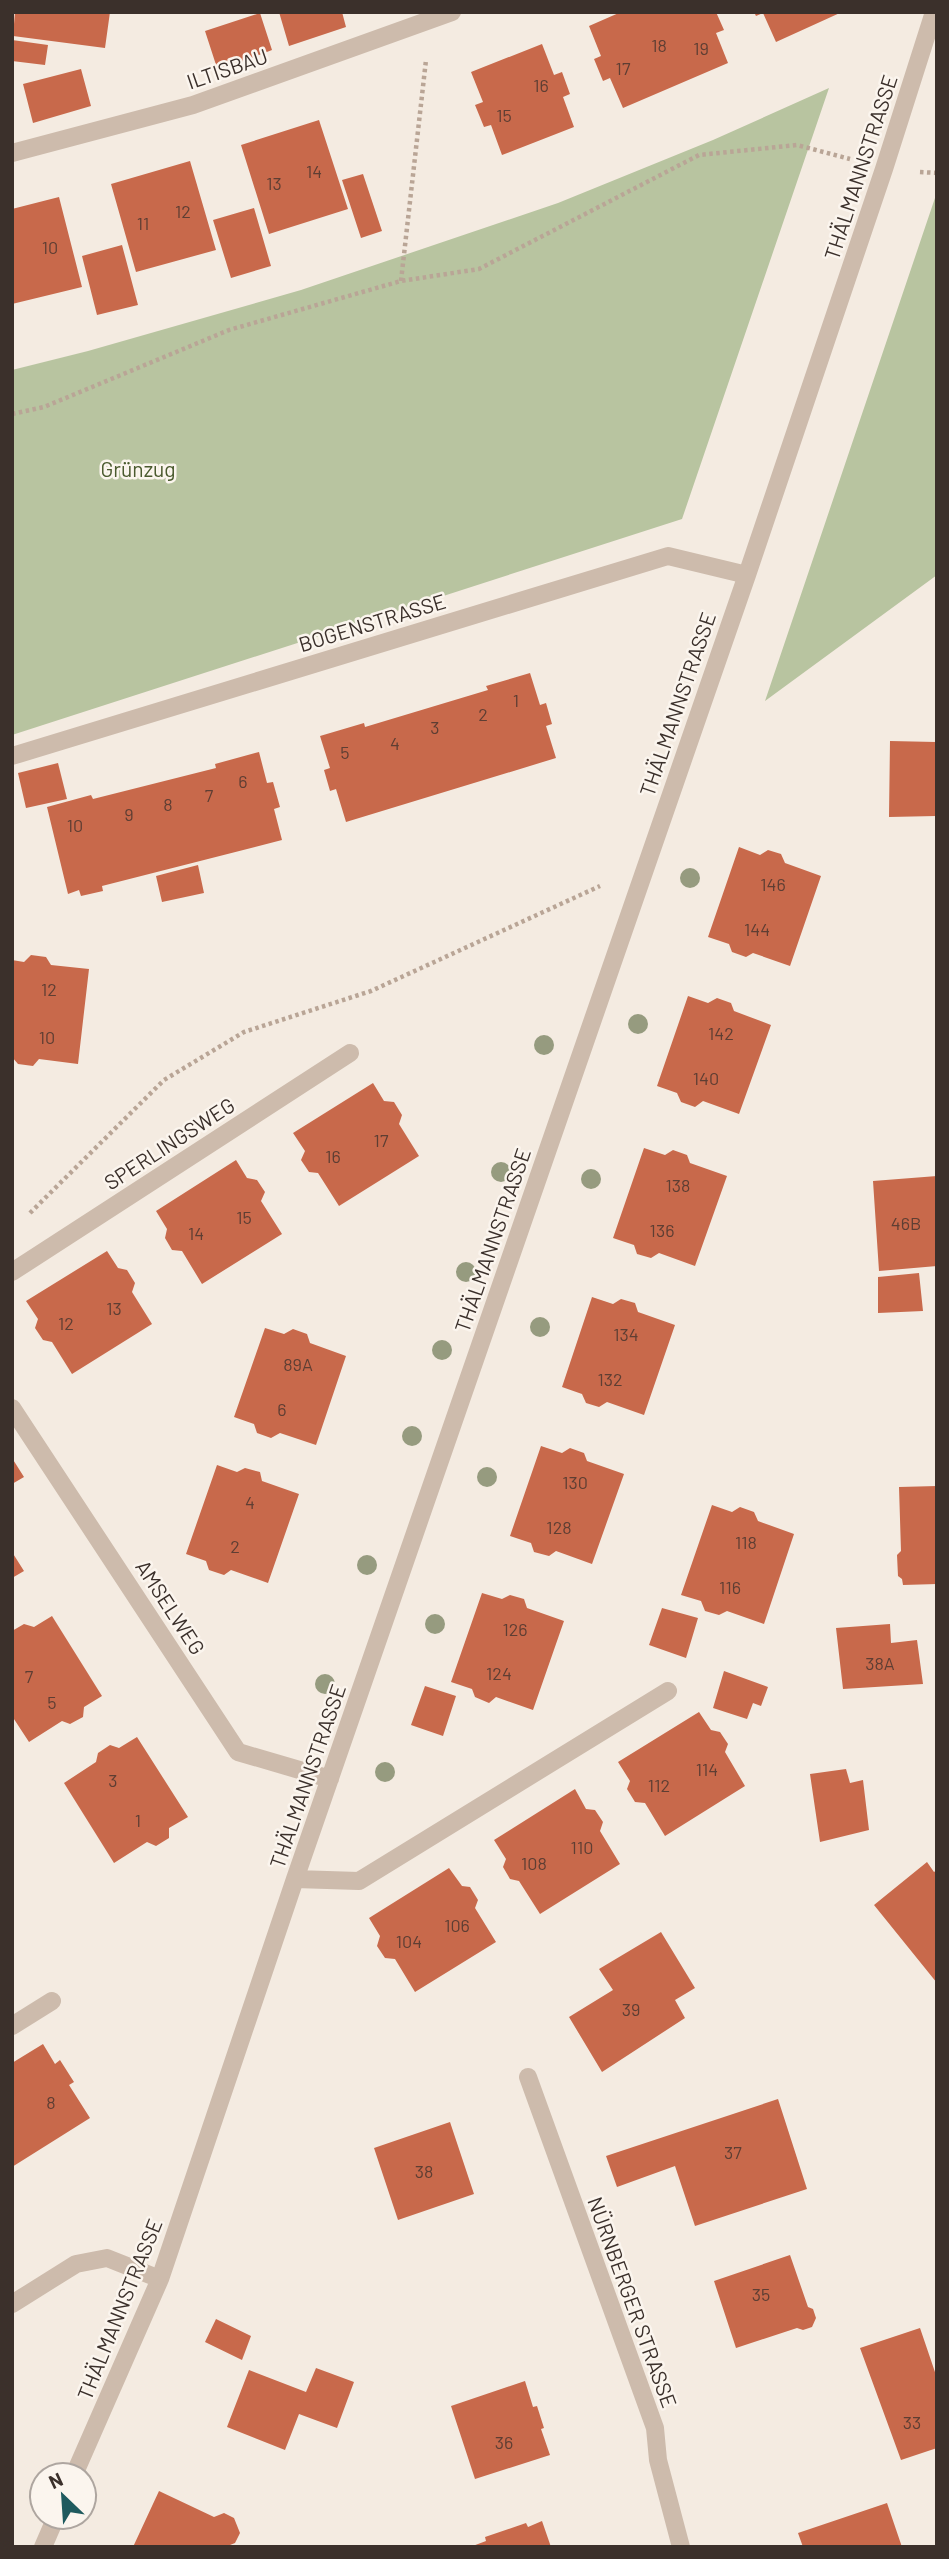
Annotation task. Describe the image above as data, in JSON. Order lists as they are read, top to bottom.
{
  "streets": {
    "street": [
      "ILTISBAU",
      "THÄLMANNSTRASSE",
      "BOGENSTRASSE",
      "SPERLINGSWEG",
      "AMSELWEG",
      "NÜRNBERGER STRASSE"
    ]
  },
  "crossings": [
    ["THÄLMANNSTRASSE", "BOGENSTRASSE"],
    ["THÄLMANNSTRASSE", "AMSELWEG"]
  ],
  "parks": ["Grünzug"],
  "house_numbers": [
    "18",
    "19",
    "17",
    "16",
    "15",
    "14",
    "13",
    "12",
    "11",
    "10",
    "1",
    "2",
    "3",
    "4",
    "5",
    "6",
    "7",
    "8",
    "9",
    "10",
    "146",
    "144",
    "12",
    "142",
    "10",
    "140",
    "17",
    "16",
    "138",
    "15",
    "46B",
    "136",
    "14",
    "13",
    "12",
    "134",
    "89A",
    "132",
    "6",
    "130",
    "4",
    "128",
    "118",
    "2",
    "116",
    "126",
    "38A",
    "124",
    "7",
    "5",
    "114",
    "3",
    "112",
    "1",
    "110",
    "108",
    "106",
    "104",
    "39",
    "8",
    "37",
    "38",
    "35",
    "33",
    "36"
  ],
  "north": "top left"
}
